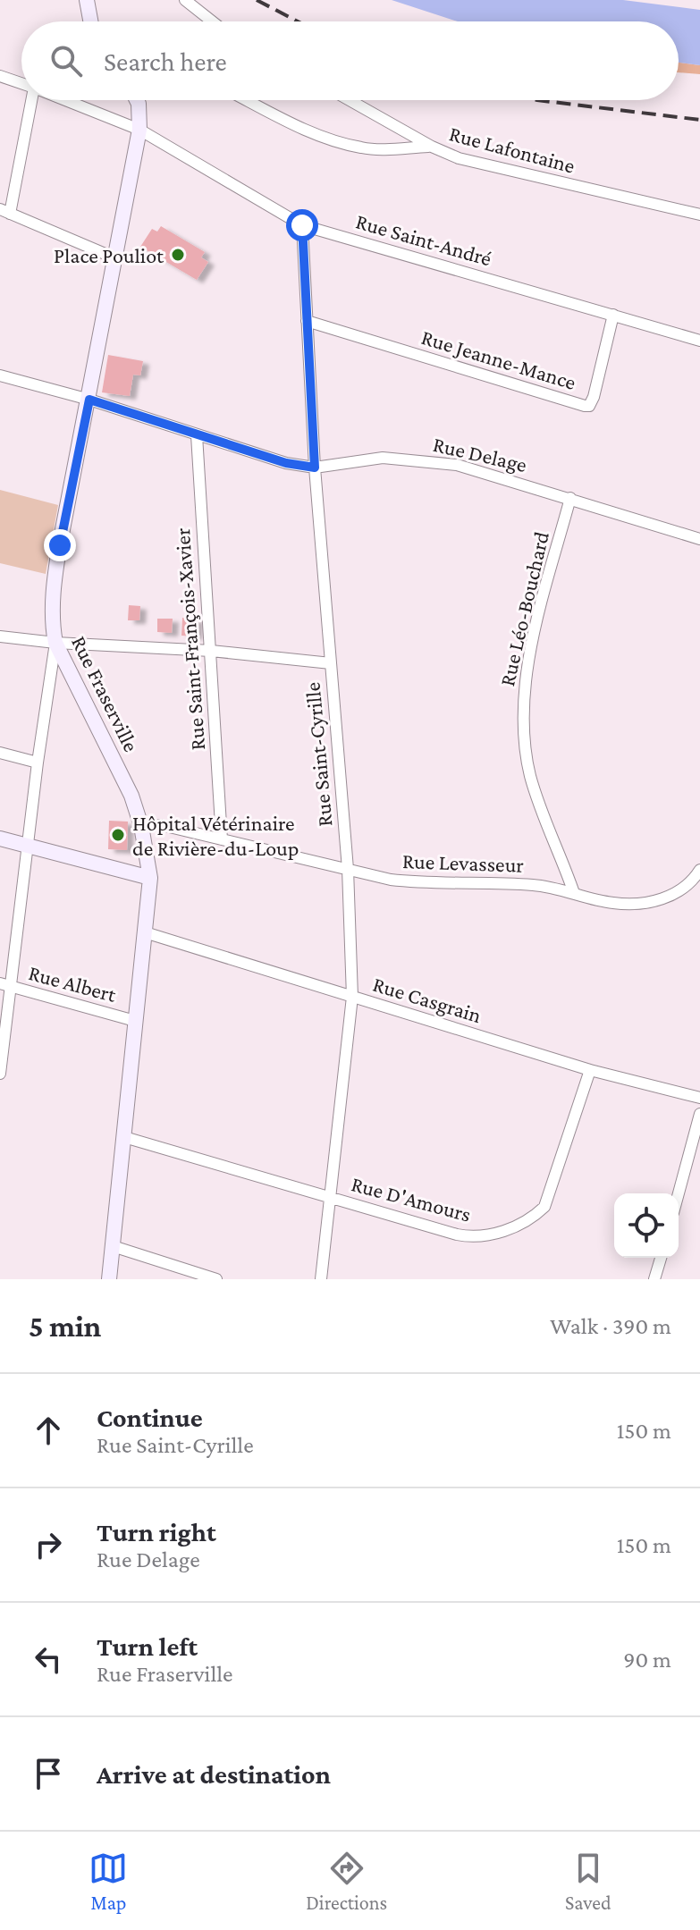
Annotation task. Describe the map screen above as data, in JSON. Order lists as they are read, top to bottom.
{
  "streets": {
    "main road": ["Rue Fraserville"],
    "street": [
      "Rue Lafontaine",
      "Rue Saint-André",
      "Rue Jeanne-Mance",
      "Rue Delage",
      "Rue Léo-Bouchard",
      "Rue Saint-François-Xavier",
      "Rue Saint-Cyrille",
      "Rue Levasseur",
      "Rue Albert",
      "Rue Casgrain",
      "Rue D'Amours"
    ]
  },
  "crossings": [
    ["Rue Saint-André", "Rue Jeanne-Mance"],
    ["Rue Saint-André", "Rue Fraserville"],
    ["Rue Saint-André", "Rue Saint-Cyrille"],
    ["Rue Jeanne-Mance", "Rue Saint-Cyrille"],
    ["Rue Delage", "Rue Léo-Bouchard"],
    ["Rue Delage", "Rue Saint-François-Xavier"],
    ["Rue Delage", "Rue Fraserville"],
    ["Rue Delage", "Rue Saint-Cyrille"],
    ["Rue Léo-Bouchard", "Rue Levasseur"],
    ["Rue Saint-François-Xavier", "Rue Levasseur"],
    ["Rue Fraserville", "Rue Levasseur"],
    ["Rue Fraserville", "Rue Albert"],
    ["Rue Fraserville", "Rue Casgrain"],
    ["Rue Fraserville", "Rue D'Amours"],
    ["Rue Saint-Cyrille", "Rue Levasseur"],
    ["Rue Saint-Cyrille", "Rue Casgrain"],
    ["Rue Saint-Cyrille", "Rue D'Amours"],
    ["Rue Casgrain", "Rue D'Amours"]
  ],
  "places": ["Place Pouliot", "Hôpital Vétérinaire de Rivière-du-Loup"],
  "page": {
    "search": "Search here",
    "heading": ["5 min", "Walk · 390 m"],
    "list": [
      ["Continue", "Rue Saint-Cyrille", "150 m"],
      ["Turn right", "Rue Delage", "150 m"],
      ["Turn left", "Rue Fraserville", "90 m"],
      "Arrive at destination"
    ],
    "nav": ["Map", "Directions", "Saved"]
  }
}
